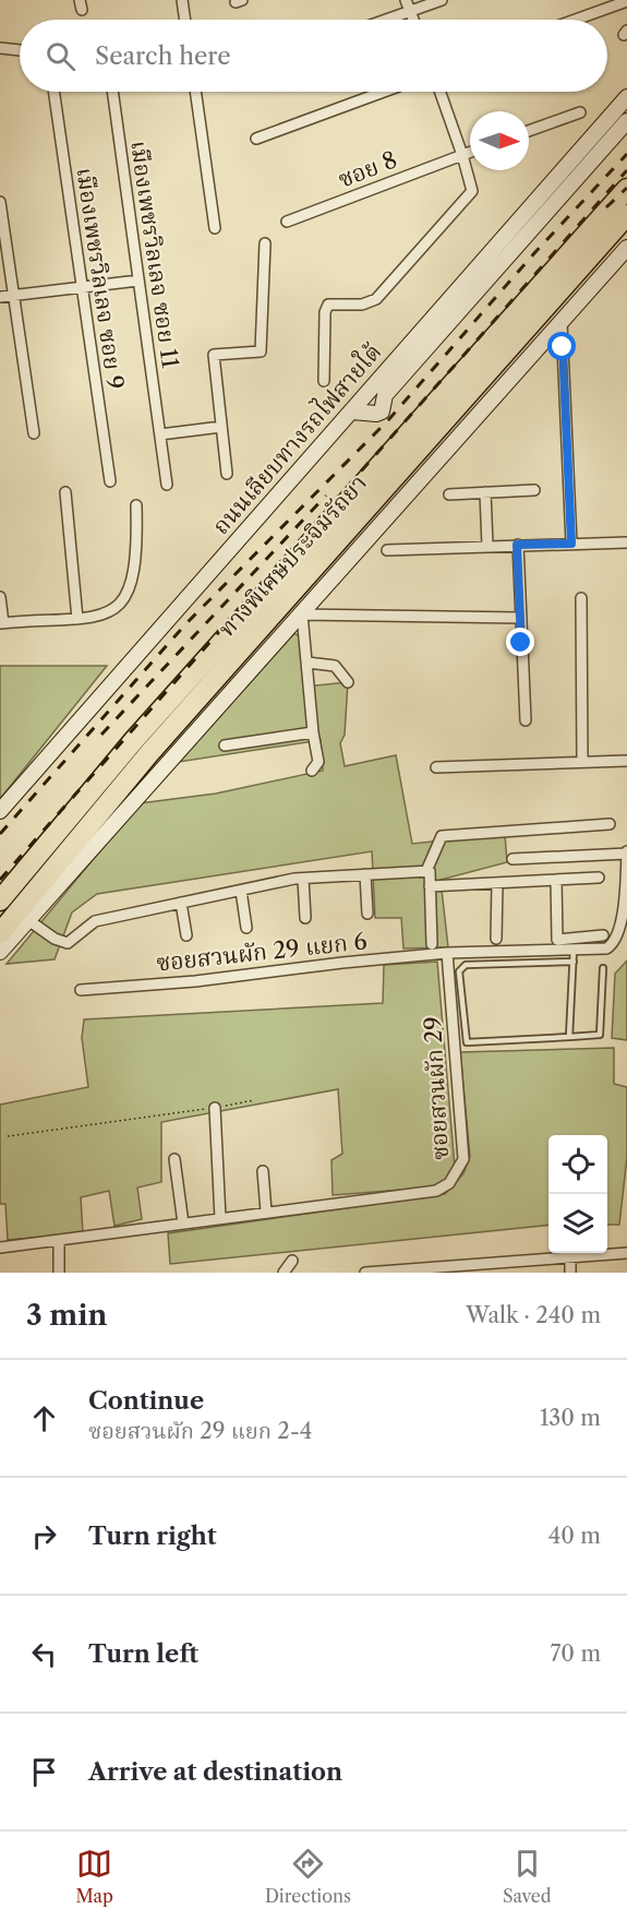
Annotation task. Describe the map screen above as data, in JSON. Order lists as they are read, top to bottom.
{
  "streets": {
    "highway": ["ทางพิเศษประจิมรัถยา"],
    "main road": ["ถนนเลียบทางรถไฟสายใต้"],
    "street": [
      "ซอย 8",
      "เมืองเพชรวิลเลจ ซอย 11",
      "เมืองเพชรวิลเลจ ซอย 9",
      "ซอยสวนผัก 29 แยก 6",
      "ซอยสวนผัก 29"
    ]
  },
  "crossings": [
    ["ซอยสวนผัก 29 แยก 6", "ซอยสวนผัก 29"]
  ],
  "north": "right",
  "page": {
    "search": "Search here",
    "heading": ["3 min", "Walk · 240 m"],
    "list": [
      ["Continue", "ซอยสวนผัก 29 แยก 2-4", "130 m"],
      ["Turn right", "40 m"],
      ["Turn left", "70 m"],
      "Arrive at destination"
    ],
    "nav": ["Map", "Directions", "Saved"]
  }
}
